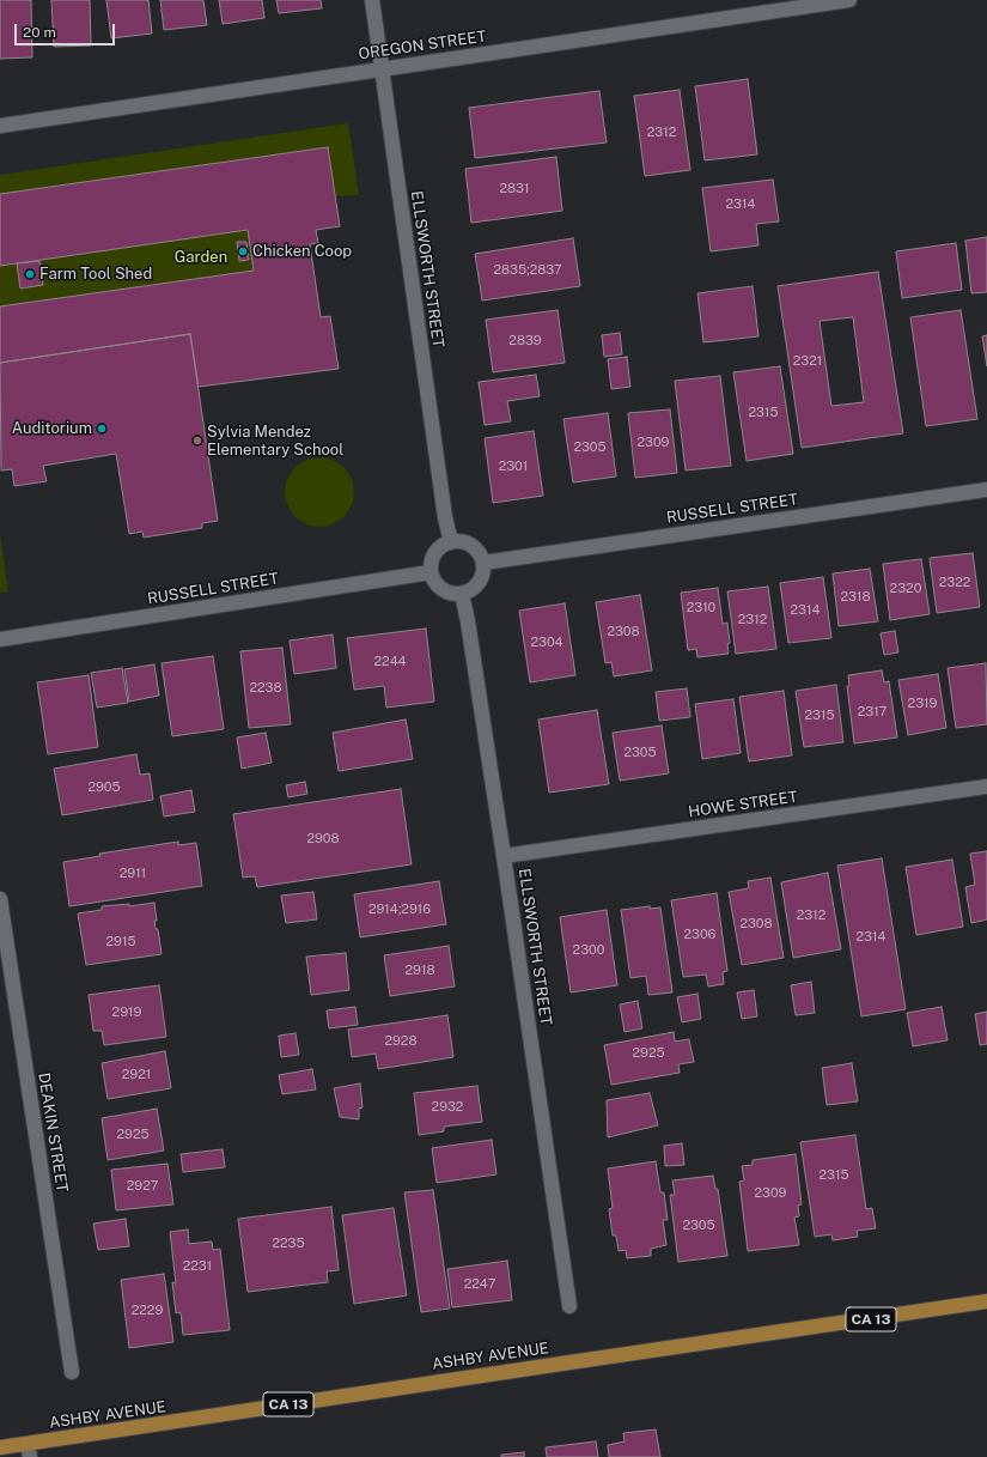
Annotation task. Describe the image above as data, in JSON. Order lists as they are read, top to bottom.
{
  "streets": {
    "main road": ["CA 13", "ASHBY AVENUE"],
    "street": [
      "OREGON STREET",
      "ELLSWORTH STREET",
      "RUSSELL STREET",
      "HOWE STREET",
      "DEAKIN STREET"
    ]
  },
  "crossings": [
    ["OREGON STREET", "ELLSWORTH STREET"],
    ["ELLSWORTH STREET", "RUSSELL STREET"],
    ["ELLSWORTH STREET", "HOWE STREET"]
  ],
  "parks": ["Garden"],
  "places": [
    "Chicken Coop",
    "Farm Tool Shed",
    "Auditorium",
    "Sylvia Mendez Elementary School"
  ],
  "house_numbers": [
    "2312",
    "2831",
    "2314",
    "2835;2837",
    "2839",
    "2321",
    "2315",
    "2309",
    "2305",
    "2301",
    "2322",
    "2320",
    "2318",
    "2310",
    "2314",
    "2312",
    "2308",
    "2304",
    "2244",
    "2238",
    "2319",
    "2317",
    "2315",
    "2305",
    "2905",
    "2908",
    "2911",
    "2914;2916",
    "2312",
    "2308",
    "2306",
    "2314",
    "2915",
    "2300",
    "2918",
    "2919",
    "2928",
    "2925",
    "2921",
    "2932",
    "2925",
    "2315",
    "2927",
    "2309",
    "2305",
    "2235",
    "2231",
    "2247",
    "2229"
  ],
  "scale_bar": "20 m"
}
